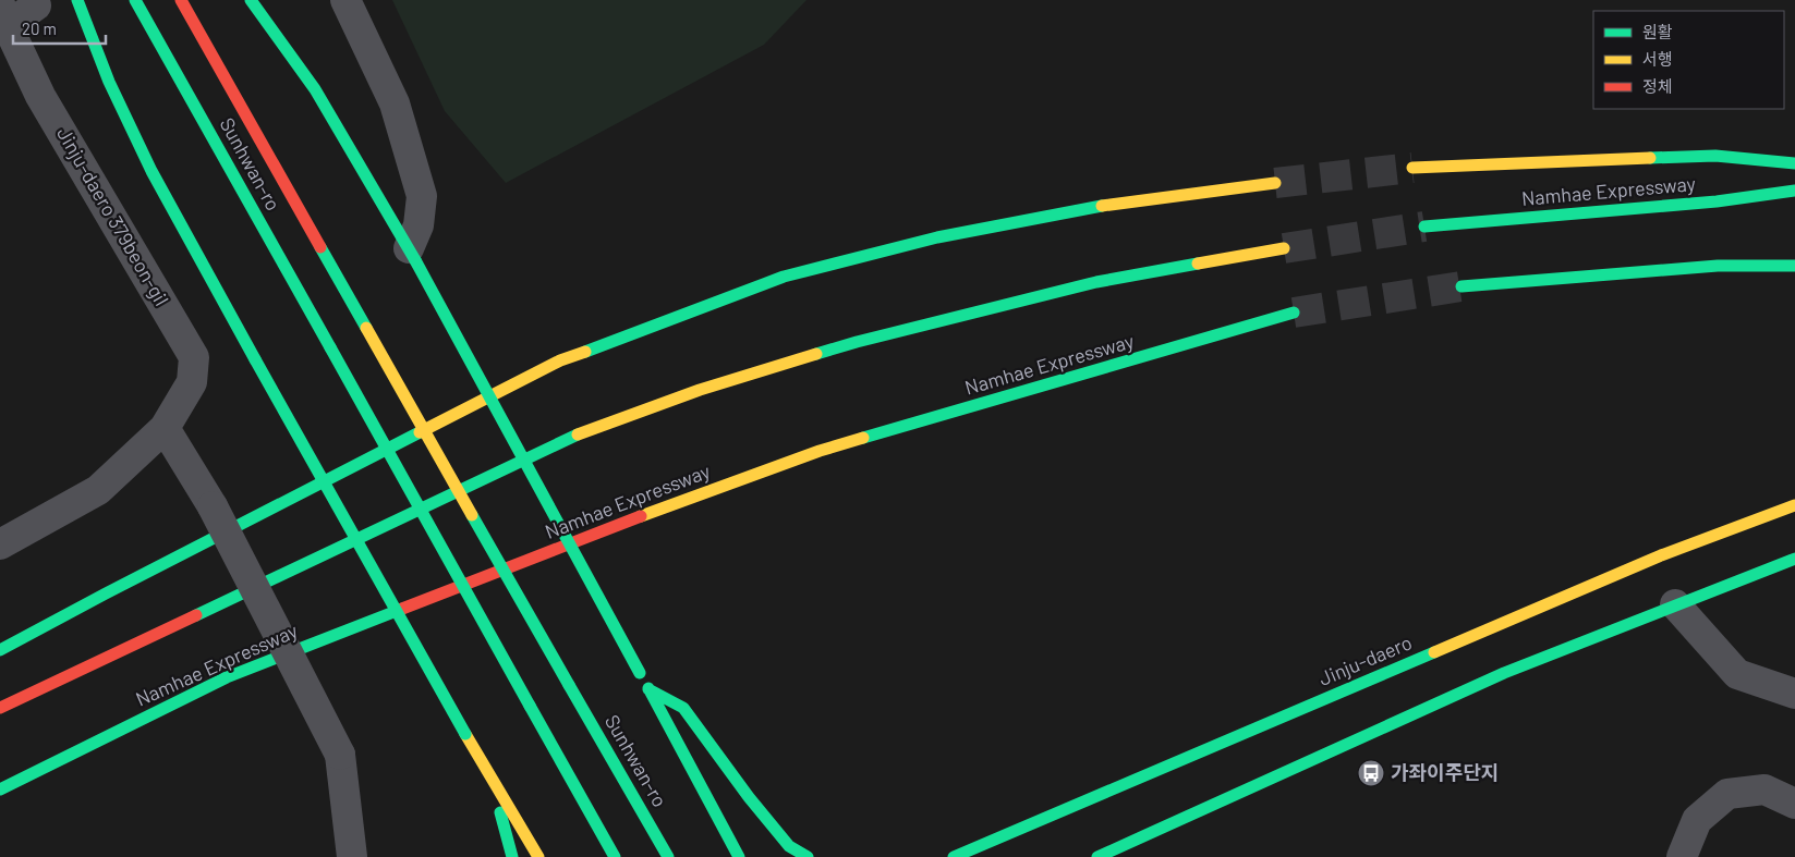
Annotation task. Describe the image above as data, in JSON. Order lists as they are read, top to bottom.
{
  "streets": {
    "main road": ["Sunhwan-ro", "Namhae Expressway", "Jinju-daero"],
    "street": ["Jinju-daero 379beon-gil"]
  },
  "places": {
    "bus stop": ["가좌이주단지"]
  },
  "legend": ["원활", "서행", "정체"],
  "scale_bar": "20 m"
}
